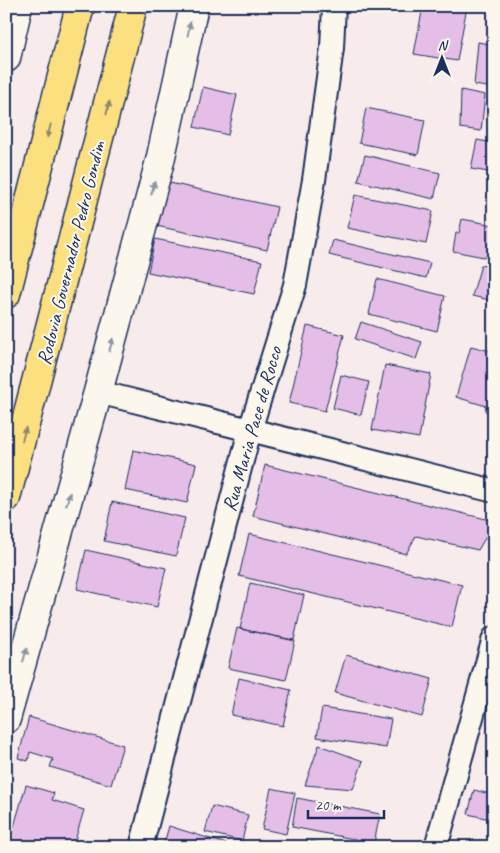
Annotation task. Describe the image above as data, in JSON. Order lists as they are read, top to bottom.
{
  "streets": {
    "highway": ["Rodovia Governador Pedro Gondim"],
    "street": ["Rua Maria Pace de Rocco"]
  },
  "scale_bar": "20 m",
  "north": "top"
}
